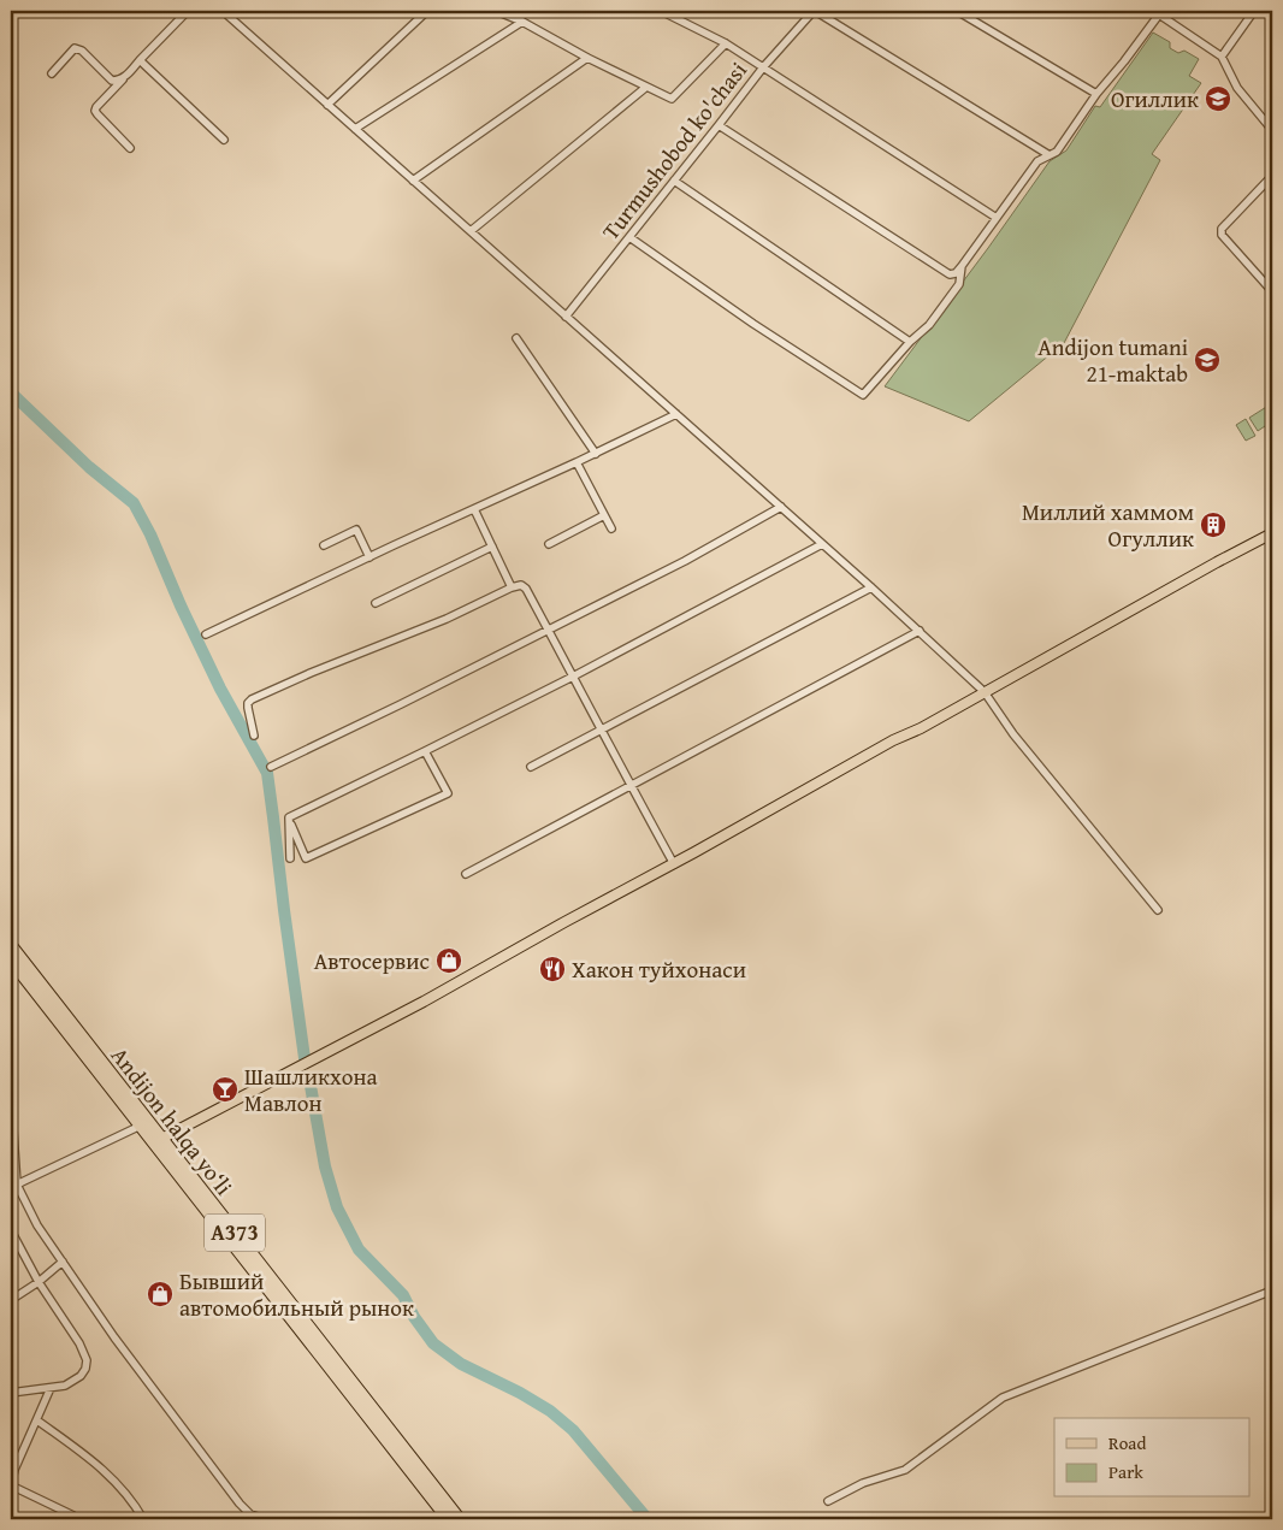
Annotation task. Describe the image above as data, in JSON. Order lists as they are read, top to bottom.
{
  "streets": {
    "highway": ["Andijon halqa yo‘li", "A373"],
    "street": ["Turmushobod ko'chasi"]
  },
  "places": {
    "school or university": ["Огиллик", "Andijon tumani 21-maktab"],
    "building": ["Миллий хаммом Огуллик"],
    "shop": ["Автосервис", "Бывший автомобильный рынок"],
    "restaurant": ["Хакон туйхонаси"],
    "bar": ["Шашликхона Мавлон"]
  },
  "legend": ["Road", "Park"]
}
